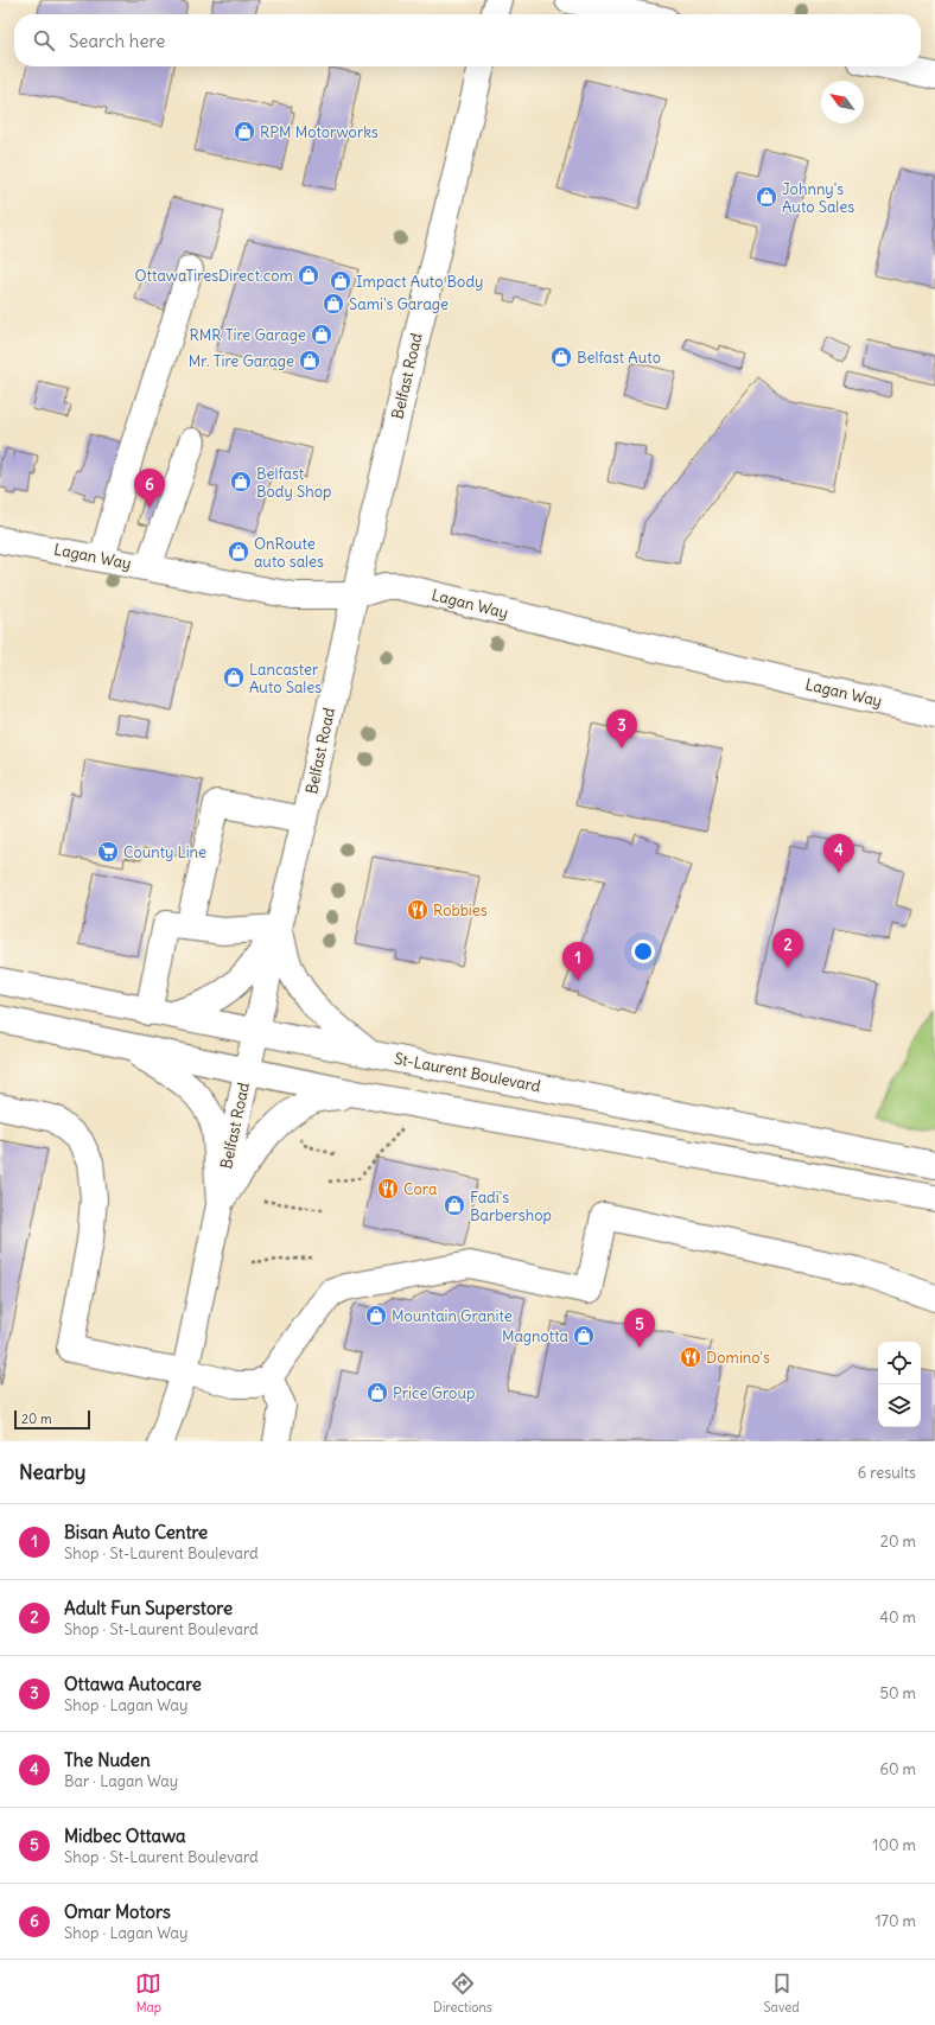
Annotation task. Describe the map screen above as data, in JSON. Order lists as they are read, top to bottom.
{
  "streets": {
    "main road": ["Belfast Road", "Lagan Way", "St-Laurent Boulevard"]
  },
  "crossings": [
    ["Belfast Road", "Lagan Way"],
    ["Belfast Road", "St-Laurent Boulevard"]
  ],
  "places": {
    "shop": [
      "RPM Motorworks",
      "Johnny's Auto Sales",
      "OttawaTiresDirect.com",
      "Impact Auto Body",
      "Sami's Garage",
      "RMR Tire Garage",
      "Belfast Auto",
      "Mr. Tire Garage",
      "Belfast Body Shop",
      "OnRoute auto sales",
      "Lancaster Auto Sales",
      "Fadi's Barbershop",
      "Mountain Granite",
      "Magnotta",
      "Price Group"
    ],
    "supermarket": ["County Line"],
    "restaurant": ["Robbies", "Cora", "Domino's"]
  },
  "scale_bar": "20 m",
  "north": "top left",
  "page": {
    "search": "Search here",
    "pins": [
      "6",
      "3",
      "4",
      "2",
      "1",
      "5"
    ],
    "scale": "20 m",
    "heading": ["Nearby", "6 results"],
    "list": [
      {
        "mark": "1",
        "name": "Bisan Auto Centre",
        "note": "Shop · St-Laurent Boulevard",
        "value": "20 m"
      },
      {
        "mark": "2",
        "name": "Adult Fun Superstore",
        "note": "Shop · St-Laurent Boulevard",
        "value": "40 m"
      },
      {
        "mark": "3",
        "name": "Ottawa Autocare",
        "note": "Shop · Lagan Way",
        "value": "50 m"
      },
      {
        "mark": "4",
        "name": "The Nuden",
        "note": "Bar · Lagan Way",
        "value": "60 m"
      },
      {
        "mark": "5",
        "name": "Midbec Ottawa",
        "note": "Shop · St-Laurent Boulevard",
        "value": "100 m"
      },
      {
        "mark": "6",
        "name": "Omar Motors",
        "note": "Shop · Lagan Way",
        "value": "170 m"
      }
    ],
    "nav": ["Map", "Directions", "Saved"]
  }
}
